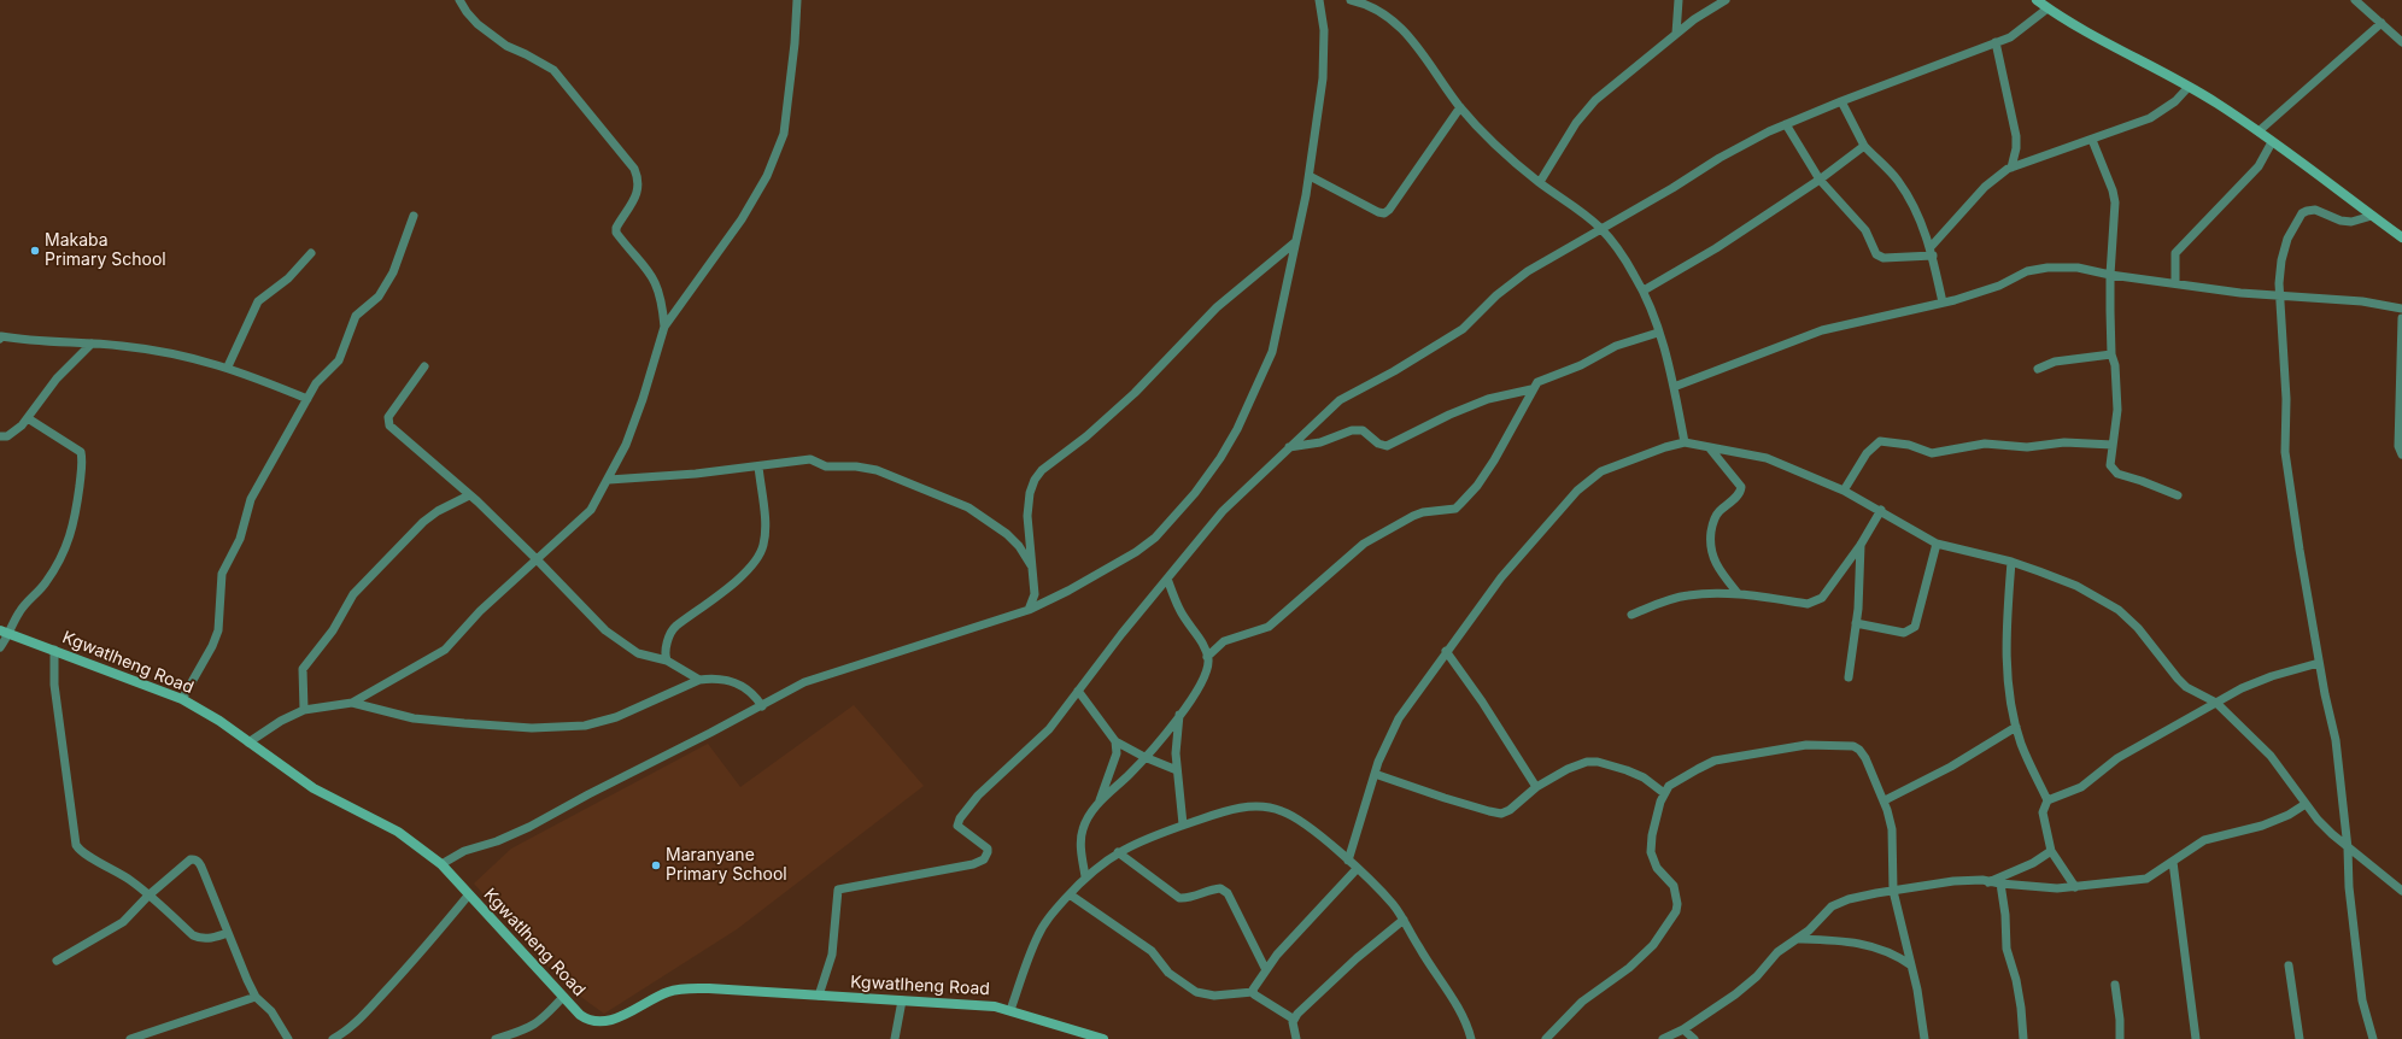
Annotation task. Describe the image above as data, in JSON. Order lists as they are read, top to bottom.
{
  "streets": {
    "street": ["Kgwatlheng Road"]
  },
  "places": ["Makaba Primary School", "Maranyane Primary School"]
}
